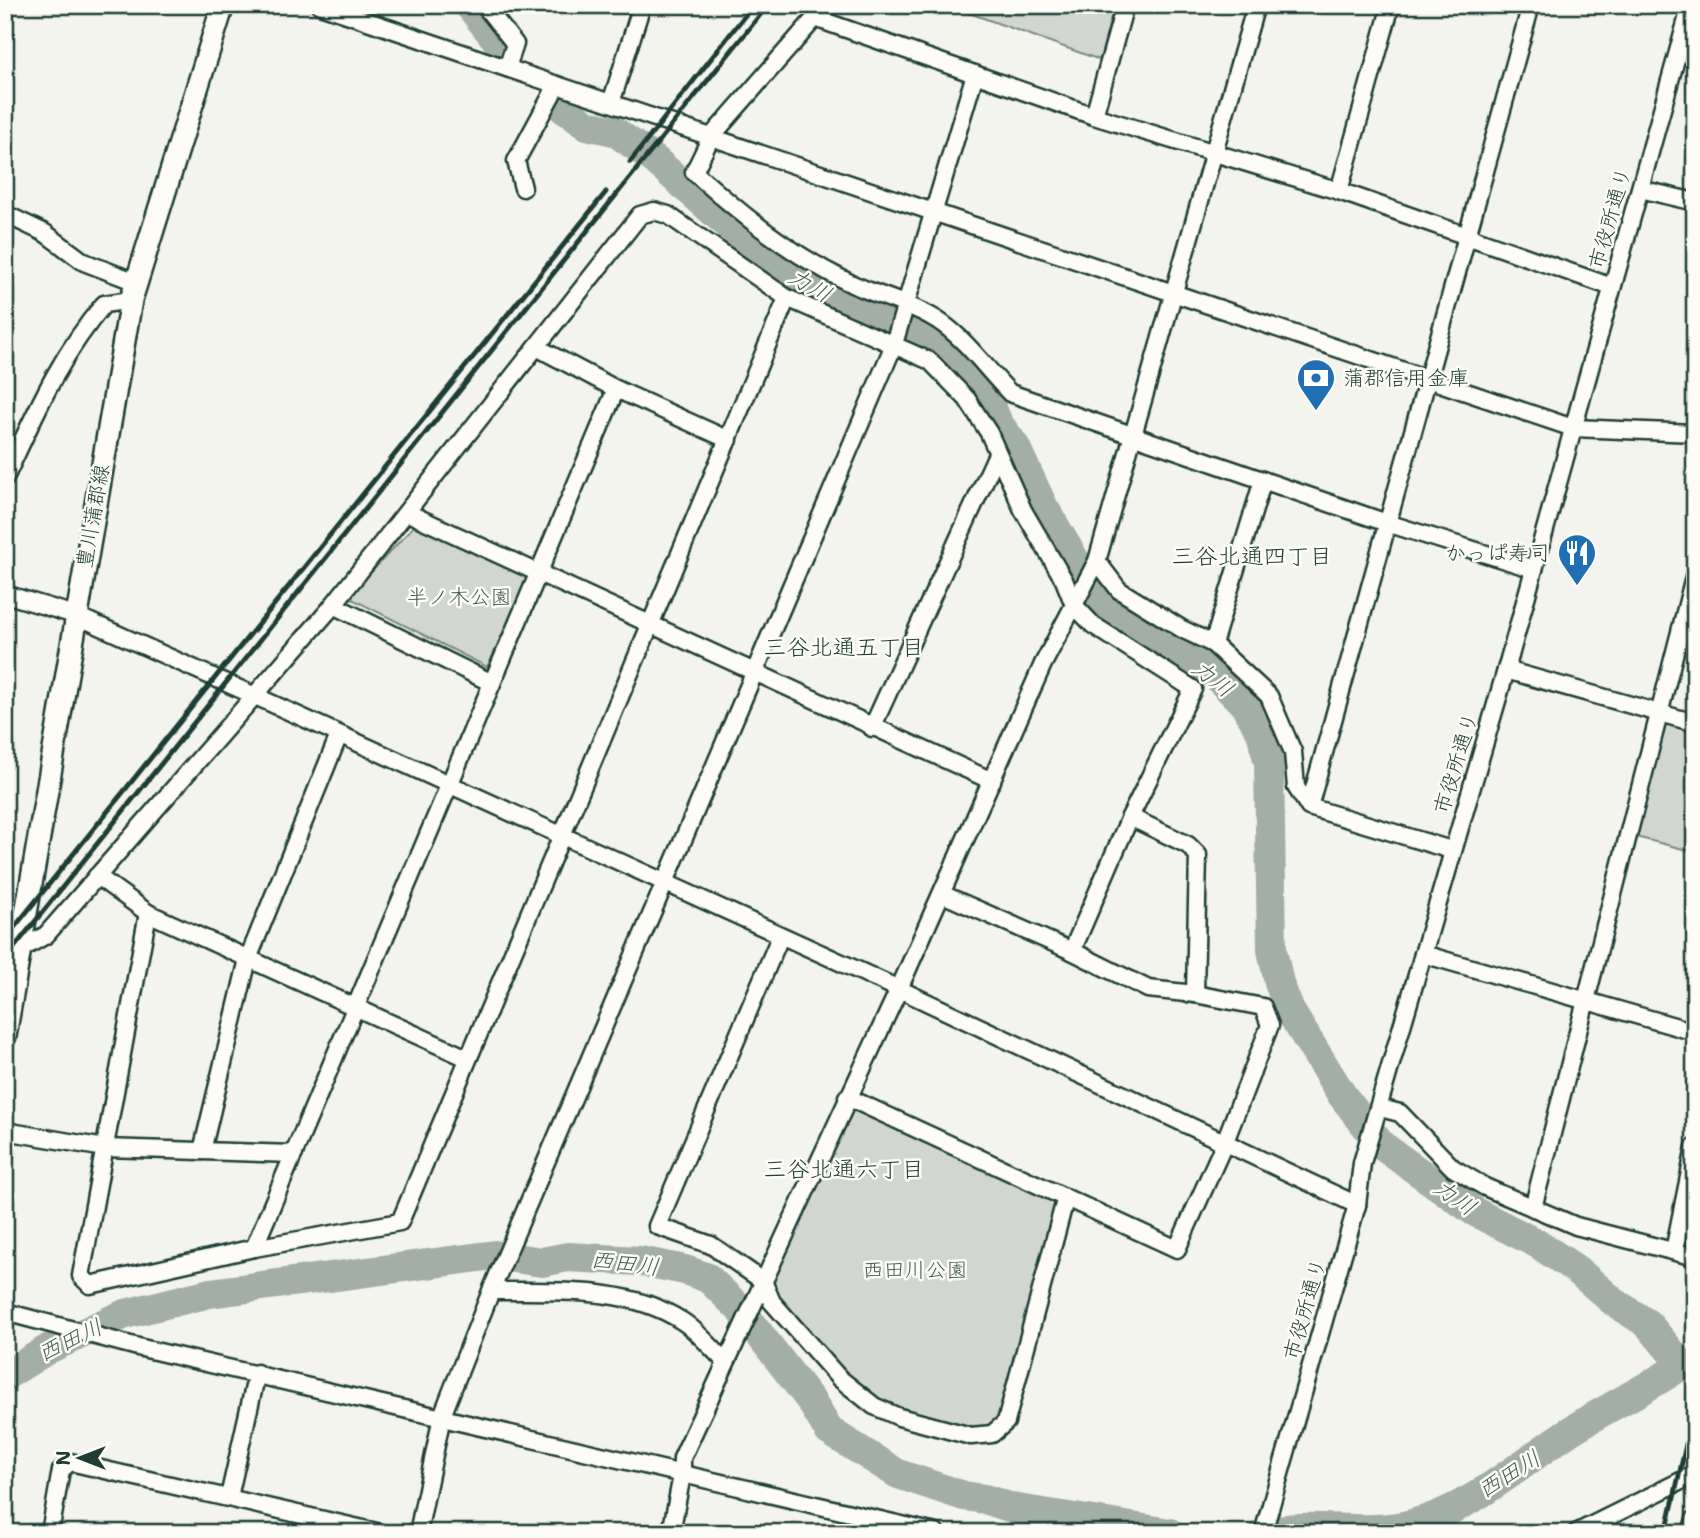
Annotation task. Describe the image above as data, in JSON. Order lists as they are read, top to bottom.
{
  "streets": {
    "main road": ["豊川蒲郡線"],
    "street": ["市役所通り"]
  },
  "districts": ["三谷北通四丁目", "三谷北通五丁目", "三谷北通六丁目"],
  "water": ["力川", "西田川"],
  "parks": ["半ノ木公園", "西田川公園"],
  "places": {
    "bank": ["蒲郡信用金庫"],
    "restaurant": ["かっぱ寿司"]
  },
  "north": "left"
}
